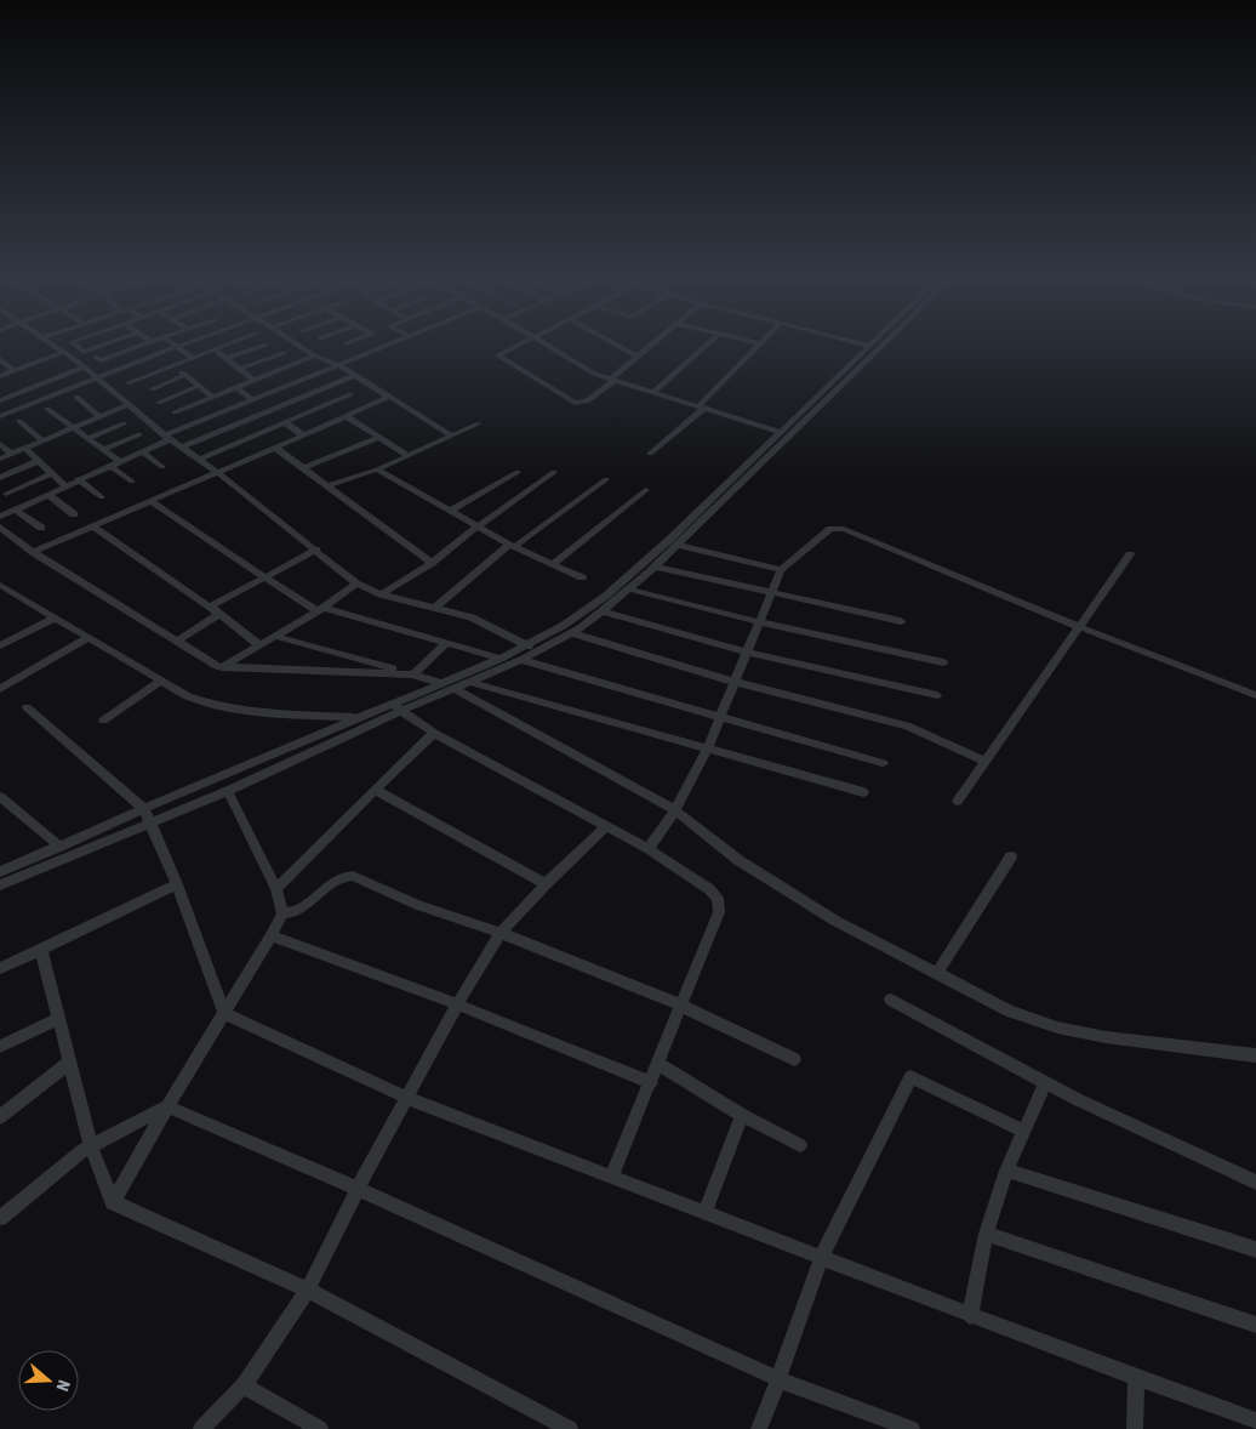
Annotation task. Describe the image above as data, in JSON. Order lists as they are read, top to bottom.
{
  "north": "right"
}
